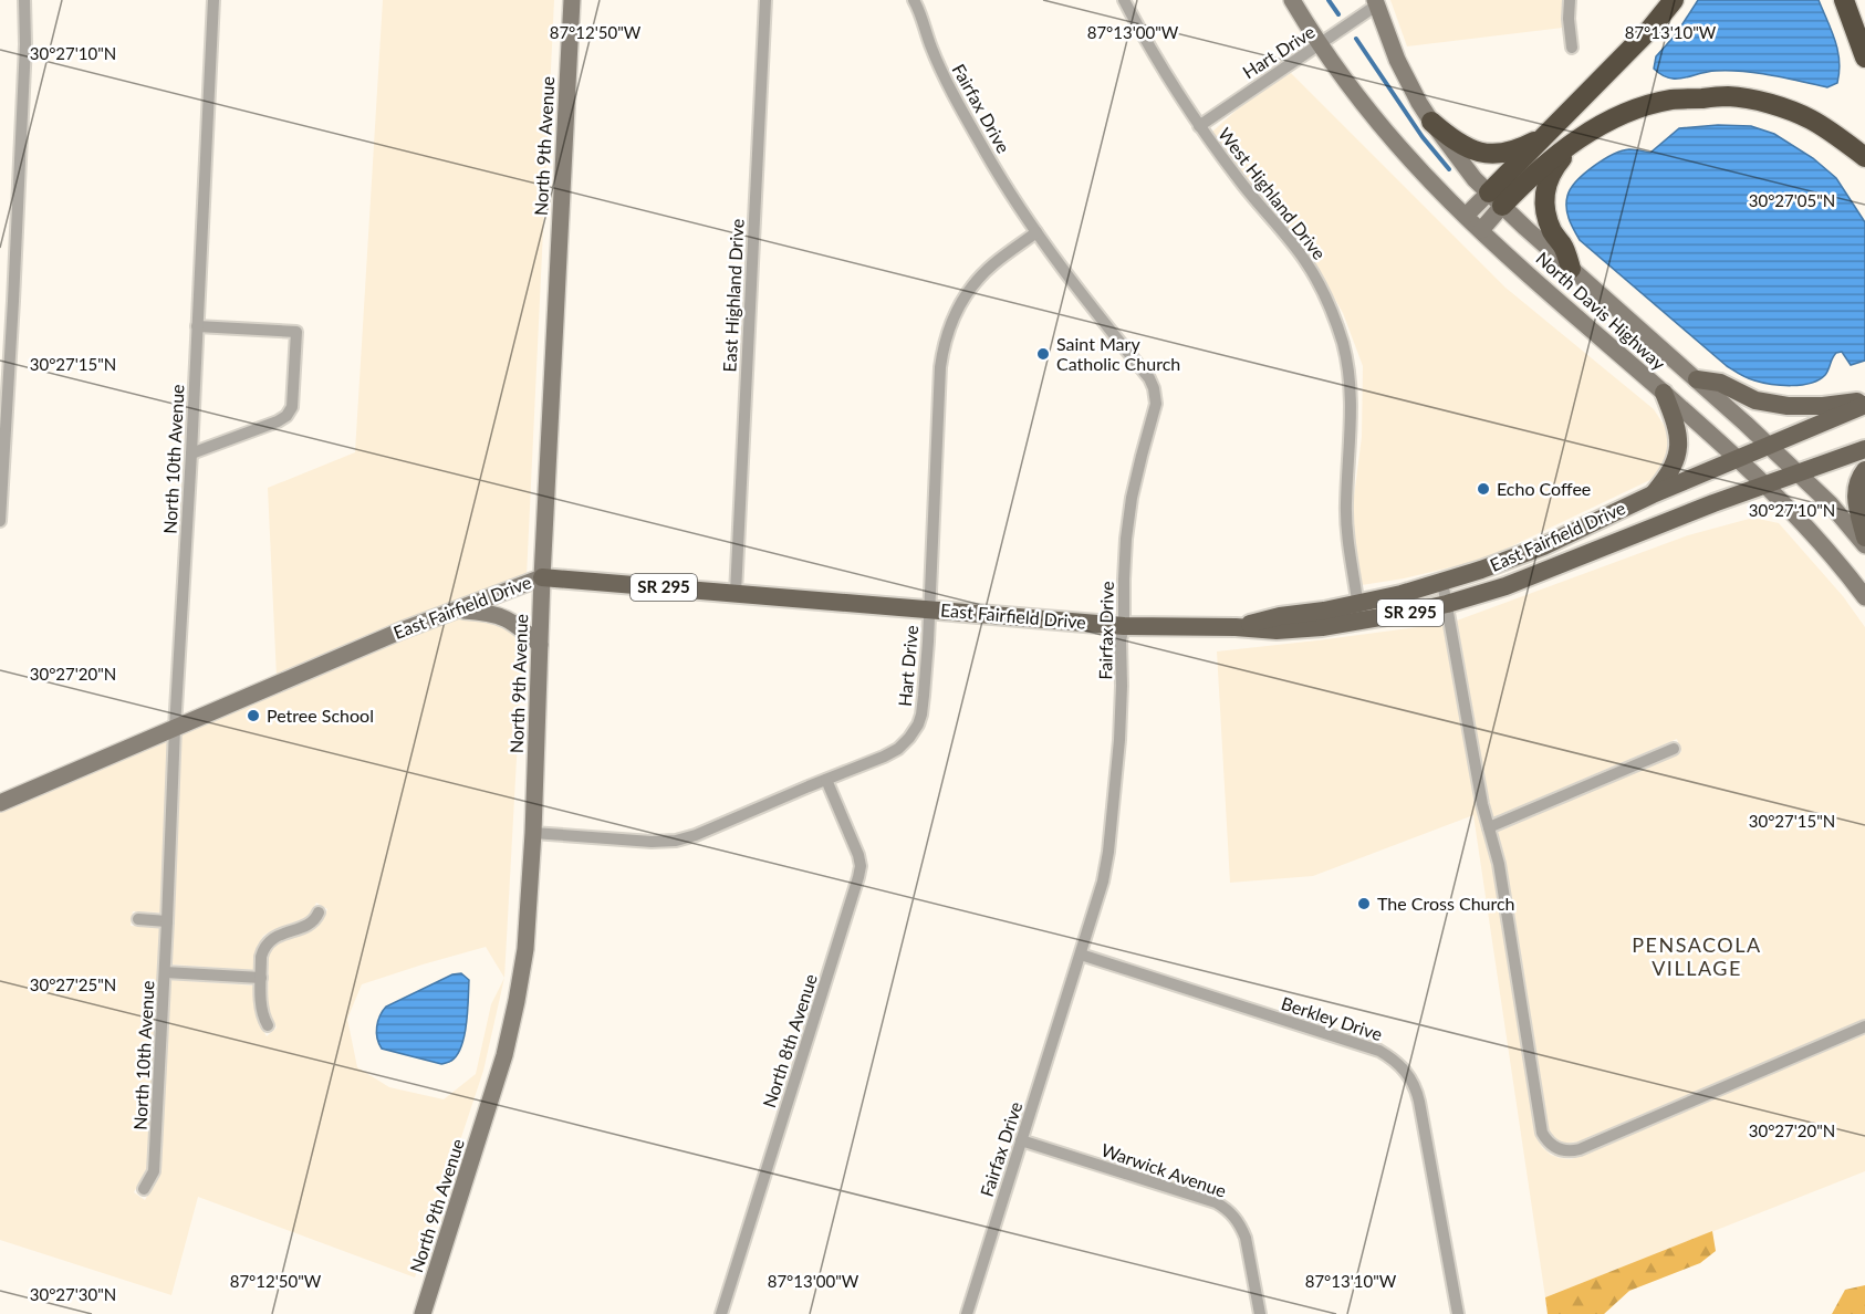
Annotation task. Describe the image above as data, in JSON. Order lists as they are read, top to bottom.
{
  "streets": {
    "main road": [
      "North 9th Avenue",
      "North Davis Highway",
      "East Fairfield Drive",
      "SR 295"
    ],
    "street": [
      "Hart Drive",
      "Fairfax Drive",
      "West Highland Drive",
      "East Highland Drive",
      "North 10th Avenue",
      "Berkley Drive",
      "North 8th Avenue",
      "Warwick Avenue"
    ]
  },
  "crossings": [
    ["Hart Drive", "Fairfax Drive"],
    ["Hart Drive", "North 9th Avenue"],
    ["Hart Drive", "West Highland Drive"],
    ["Hart Drive", "North Davis Highway"],
    ["Hart Drive", "East Fairfield Drive"],
    ["Hart Drive", "North 8th Avenue"],
    ["Fairfax Drive", "East Fairfield Drive"],
    ["Fairfax Drive", "Berkley Drive"],
    ["Fairfax Drive", "Warwick Avenue"],
    ["North 9th Avenue", "East Fairfield Drive"],
    ["West Highland Drive", "East Fairfield Drive"],
    ["East Highland Drive", "East Fairfield Drive"],
    ["North Davis Highway", "East Fairfield Drive"],
    ["North 10th Avenue", "East Fairfield Drive"]
  ],
  "districts": ["PENSACOLA VILLAGE"],
  "places": [
    "Saint Mary Catholic Church",
    "Echo Coffee",
    "Petree School",
    "The Cross Church"
  ],
  "coordinates": [
    "87°12'50\"W",
    "87°13'00\"W",
    "87°13'10\"W",
    "30°27'10\"N",
    "30°27'05\"N",
    "30°27'15\"N",
    "30°27'20\"N",
    "30°27'25\"N",
    "30°27'30\"N"
  ]
}
